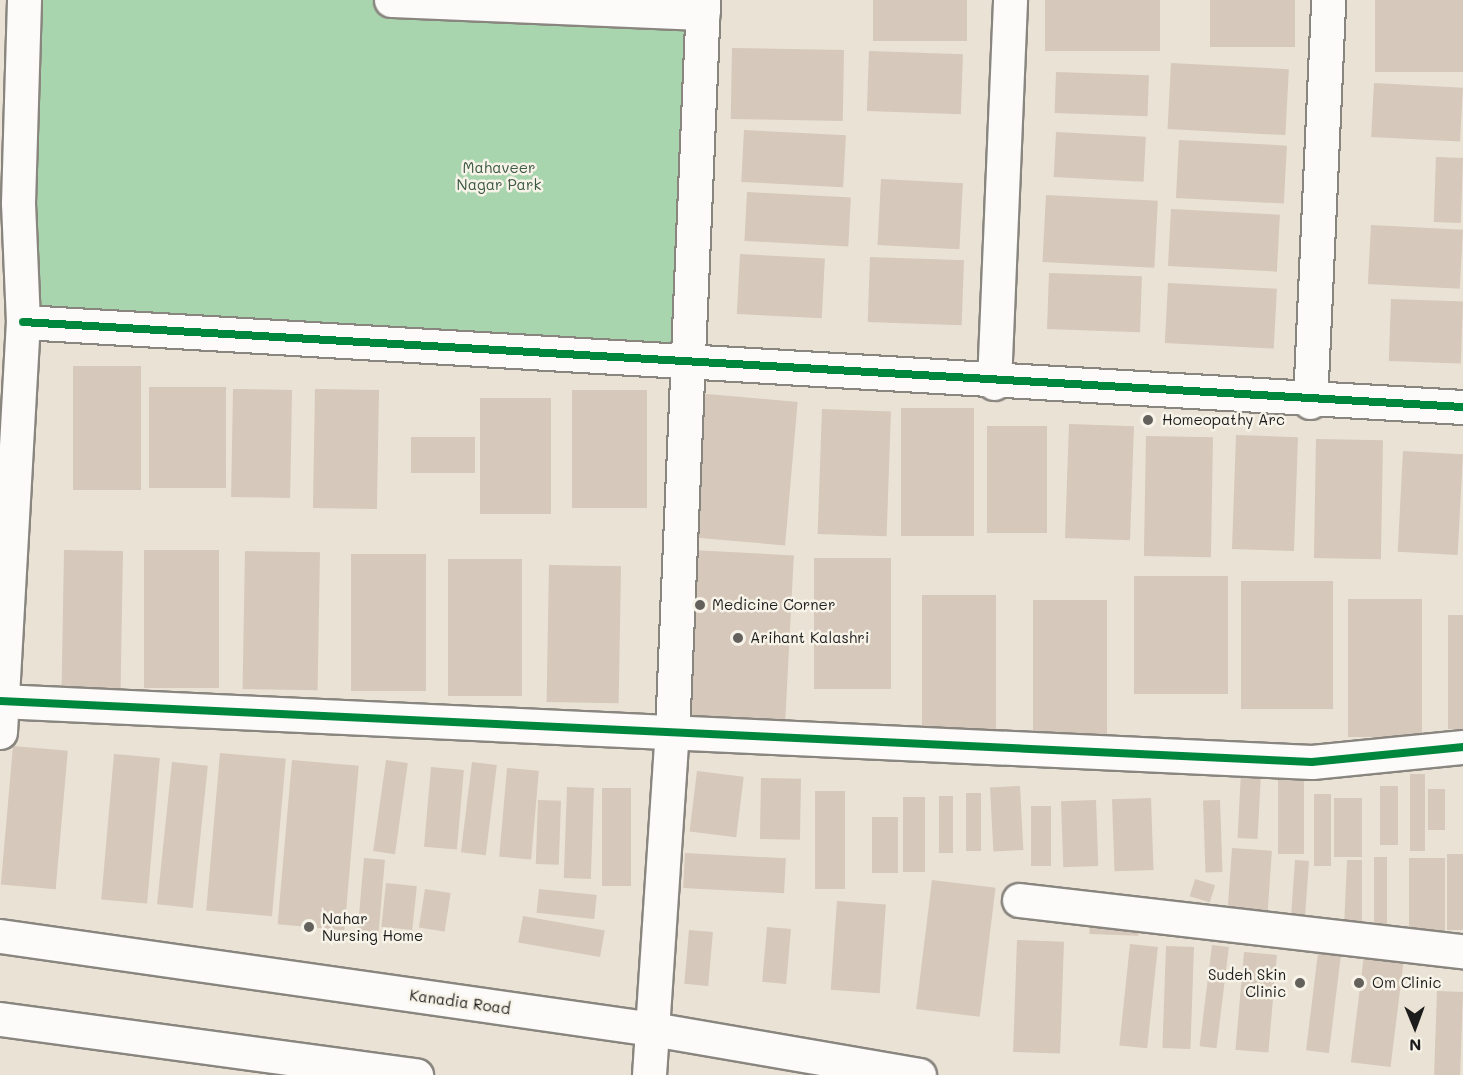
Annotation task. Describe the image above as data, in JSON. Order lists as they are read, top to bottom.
{
  "streets": {
    "street": ["Kanadia Road"]
  },
  "parks": ["Mahaveer Nagar Park"],
  "places": [
    "Homeopathy Arc",
    "Medicine Corner",
    "Arihant Kalashri",
    "Nahar Nursing Home",
    "Sudeh Skin Clinic",
    "Om Clinic"
  ],
  "north": "bottom"
}
